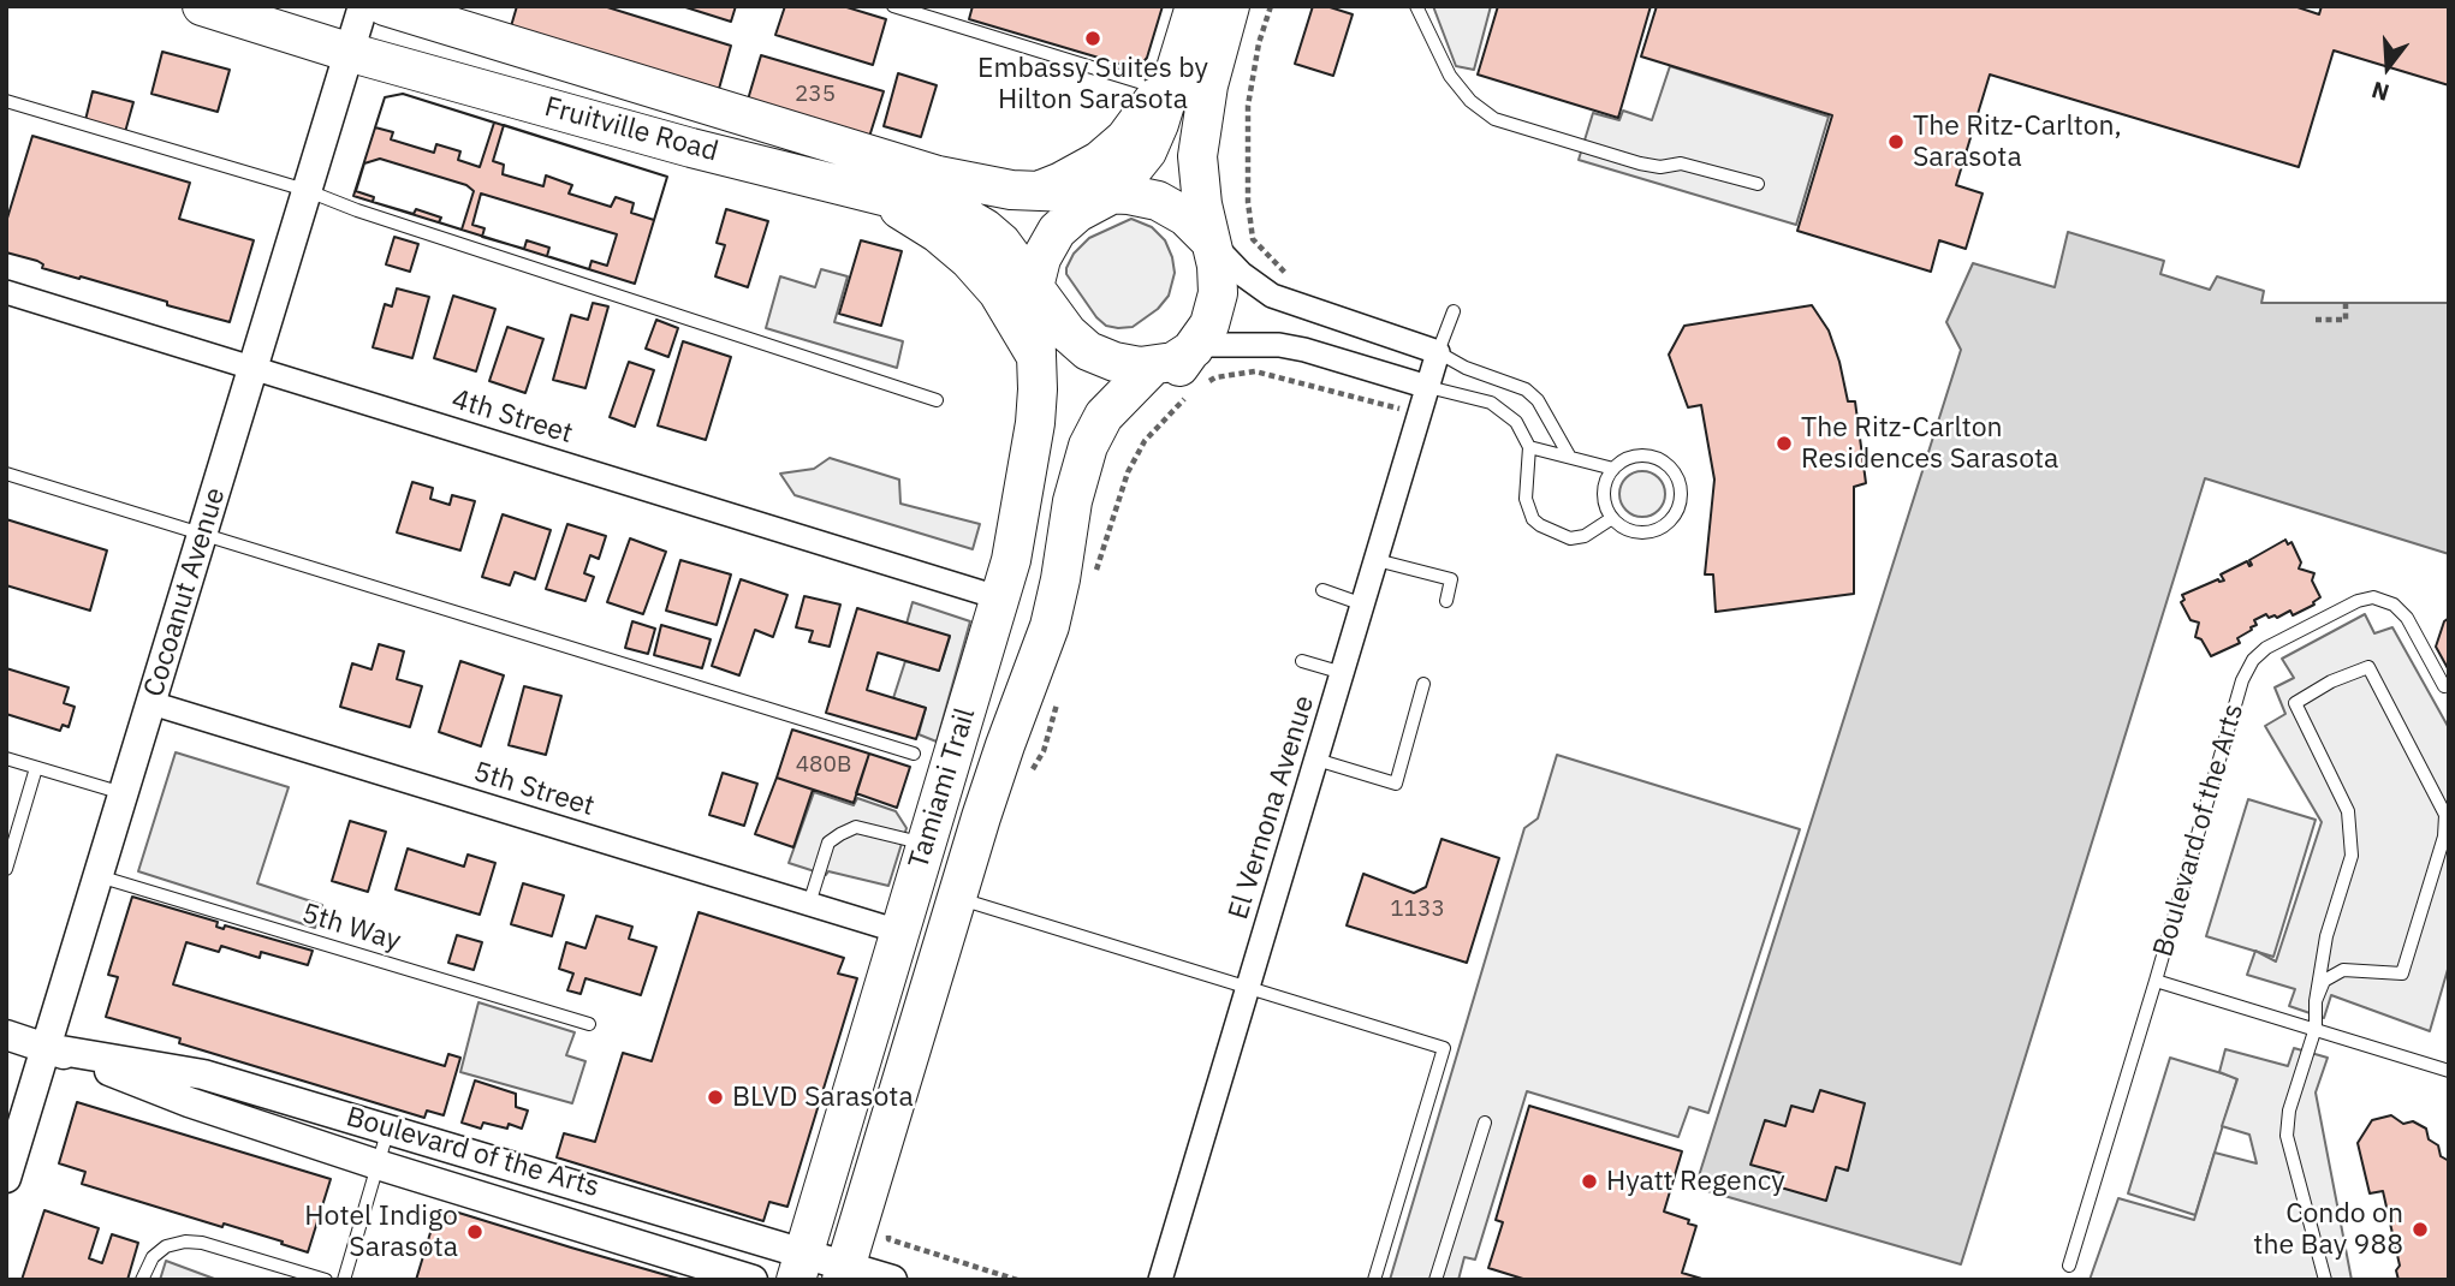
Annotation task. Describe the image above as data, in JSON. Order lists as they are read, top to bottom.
{
  "streets": {
    "main road": ["Fruitville Road", "Tamiami Trail"],
    "street": [
      "4th Street",
      "Cocoanut Avenue",
      "5th Street",
      "El Vernona Avenue",
      "Boulevard of the Arts"
    ],
    "lane": ["5th Way"]
  },
  "crossings": [
    ["Fruitville Road", "Cocoanut Avenue"],
    ["Fruitville Road", "Tamiami Trail"],
    ["4th Street", "Cocoanut Avenue"],
    ["4th Street", "Tamiami Trail"],
    ["Cocoanut Avenue", "5th Street"],
    ["Cocoanut Avenue", "Boulevard of the Arts"],
    ["Cocoanut Avenue", "5th Way"],
    ["Tamiami Trail", "5th Street"],
    ["Tamiami Trail", "Boulevard of the Arts"]
  ],
  "places": [
    "Embassy Suites by Hilton Sarasota",
    "The Ritz-Carlton, Sarasota",
    "The Ritz-Carlton Residences Sarasota",
    "BLVD Sarasota",
    "Hyatt Regency",
    "Condo on the Bay 988",
    "Hotel Indigo Sarasota"
  ],
  "house_numbers": ["235", "480B", "1133"],
  "north": "bottom"
}
